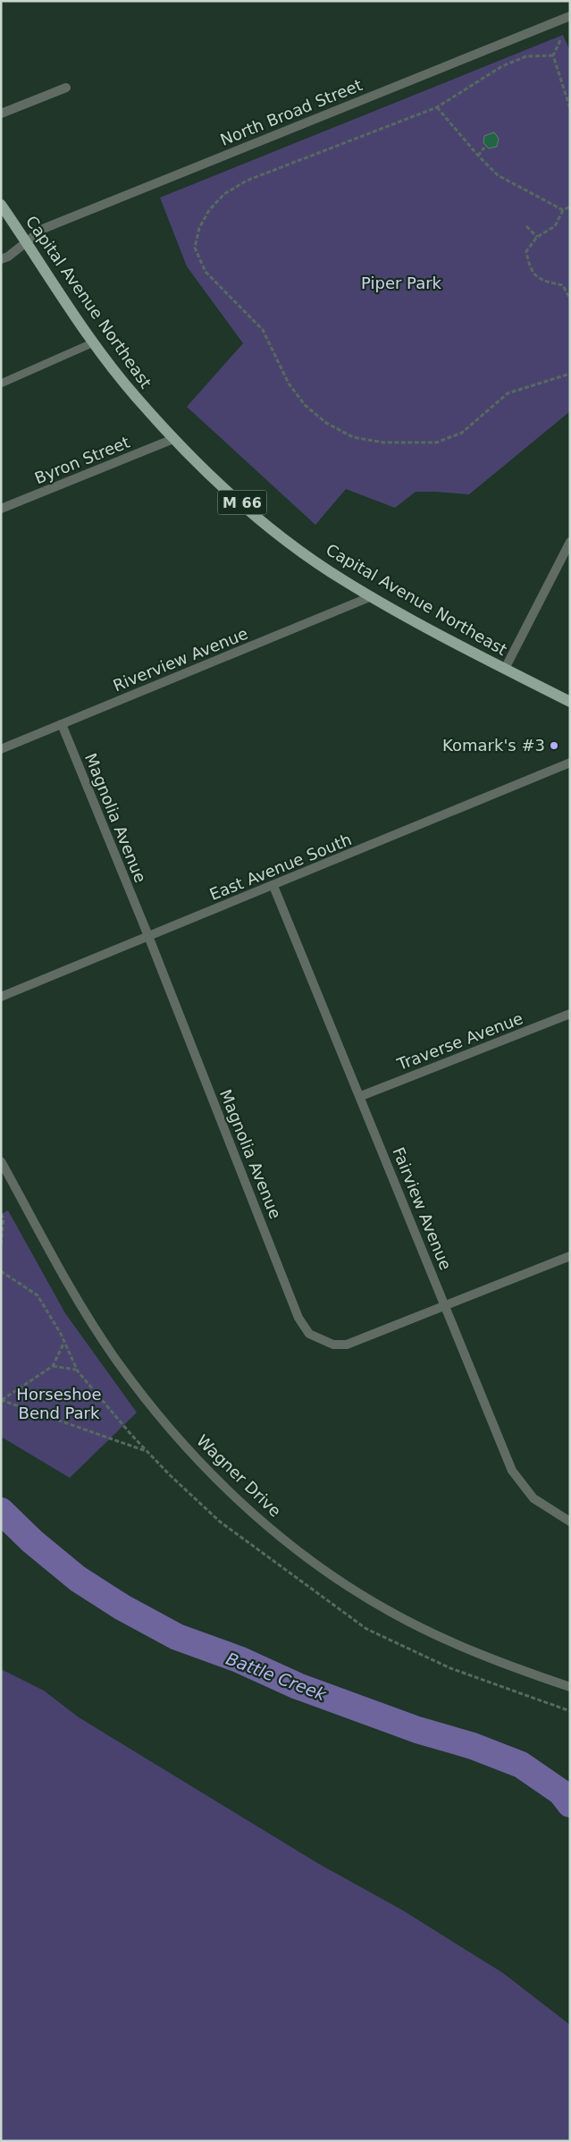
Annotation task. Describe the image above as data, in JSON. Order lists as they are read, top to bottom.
{
  "streets": {
    "main road": ["Capital Avenue Northeast", "M 66"],
    "street": [
      "North Broad Street",
      "Byron Street",
      "Riverview Avenue",
      "Magnolia Avenue",
      "East Avenue South",
      "Traverse Avenue",
      "Fairview Avenue",
      "Wagner Drive"
    ]
  },
  "crossings": [
    ["North Broad Street", "Capital Avenue Northeast"],
    ["Capital Avenue Northeast", "Byron Street"],
    ["Capital Avenue Northeast", "Riverview Avenue"],
    ["Riverview Avenue", "Magnolia Avenue"],
    ["Magnolia Avenue", "East Avenue South"],
    ["Magnolia Avenue", "Fairview Avenue"],
    ["East Avenue South", "Fairview Avenue"],
    ["Traverse Avenue", "Fairview Avenue"]
  ],
  "water": ["Battle Creek"],
  "parks": ["Piper Park", "Horseshoe Bend Park"],
  "places": ["Komark's #3"]
}
